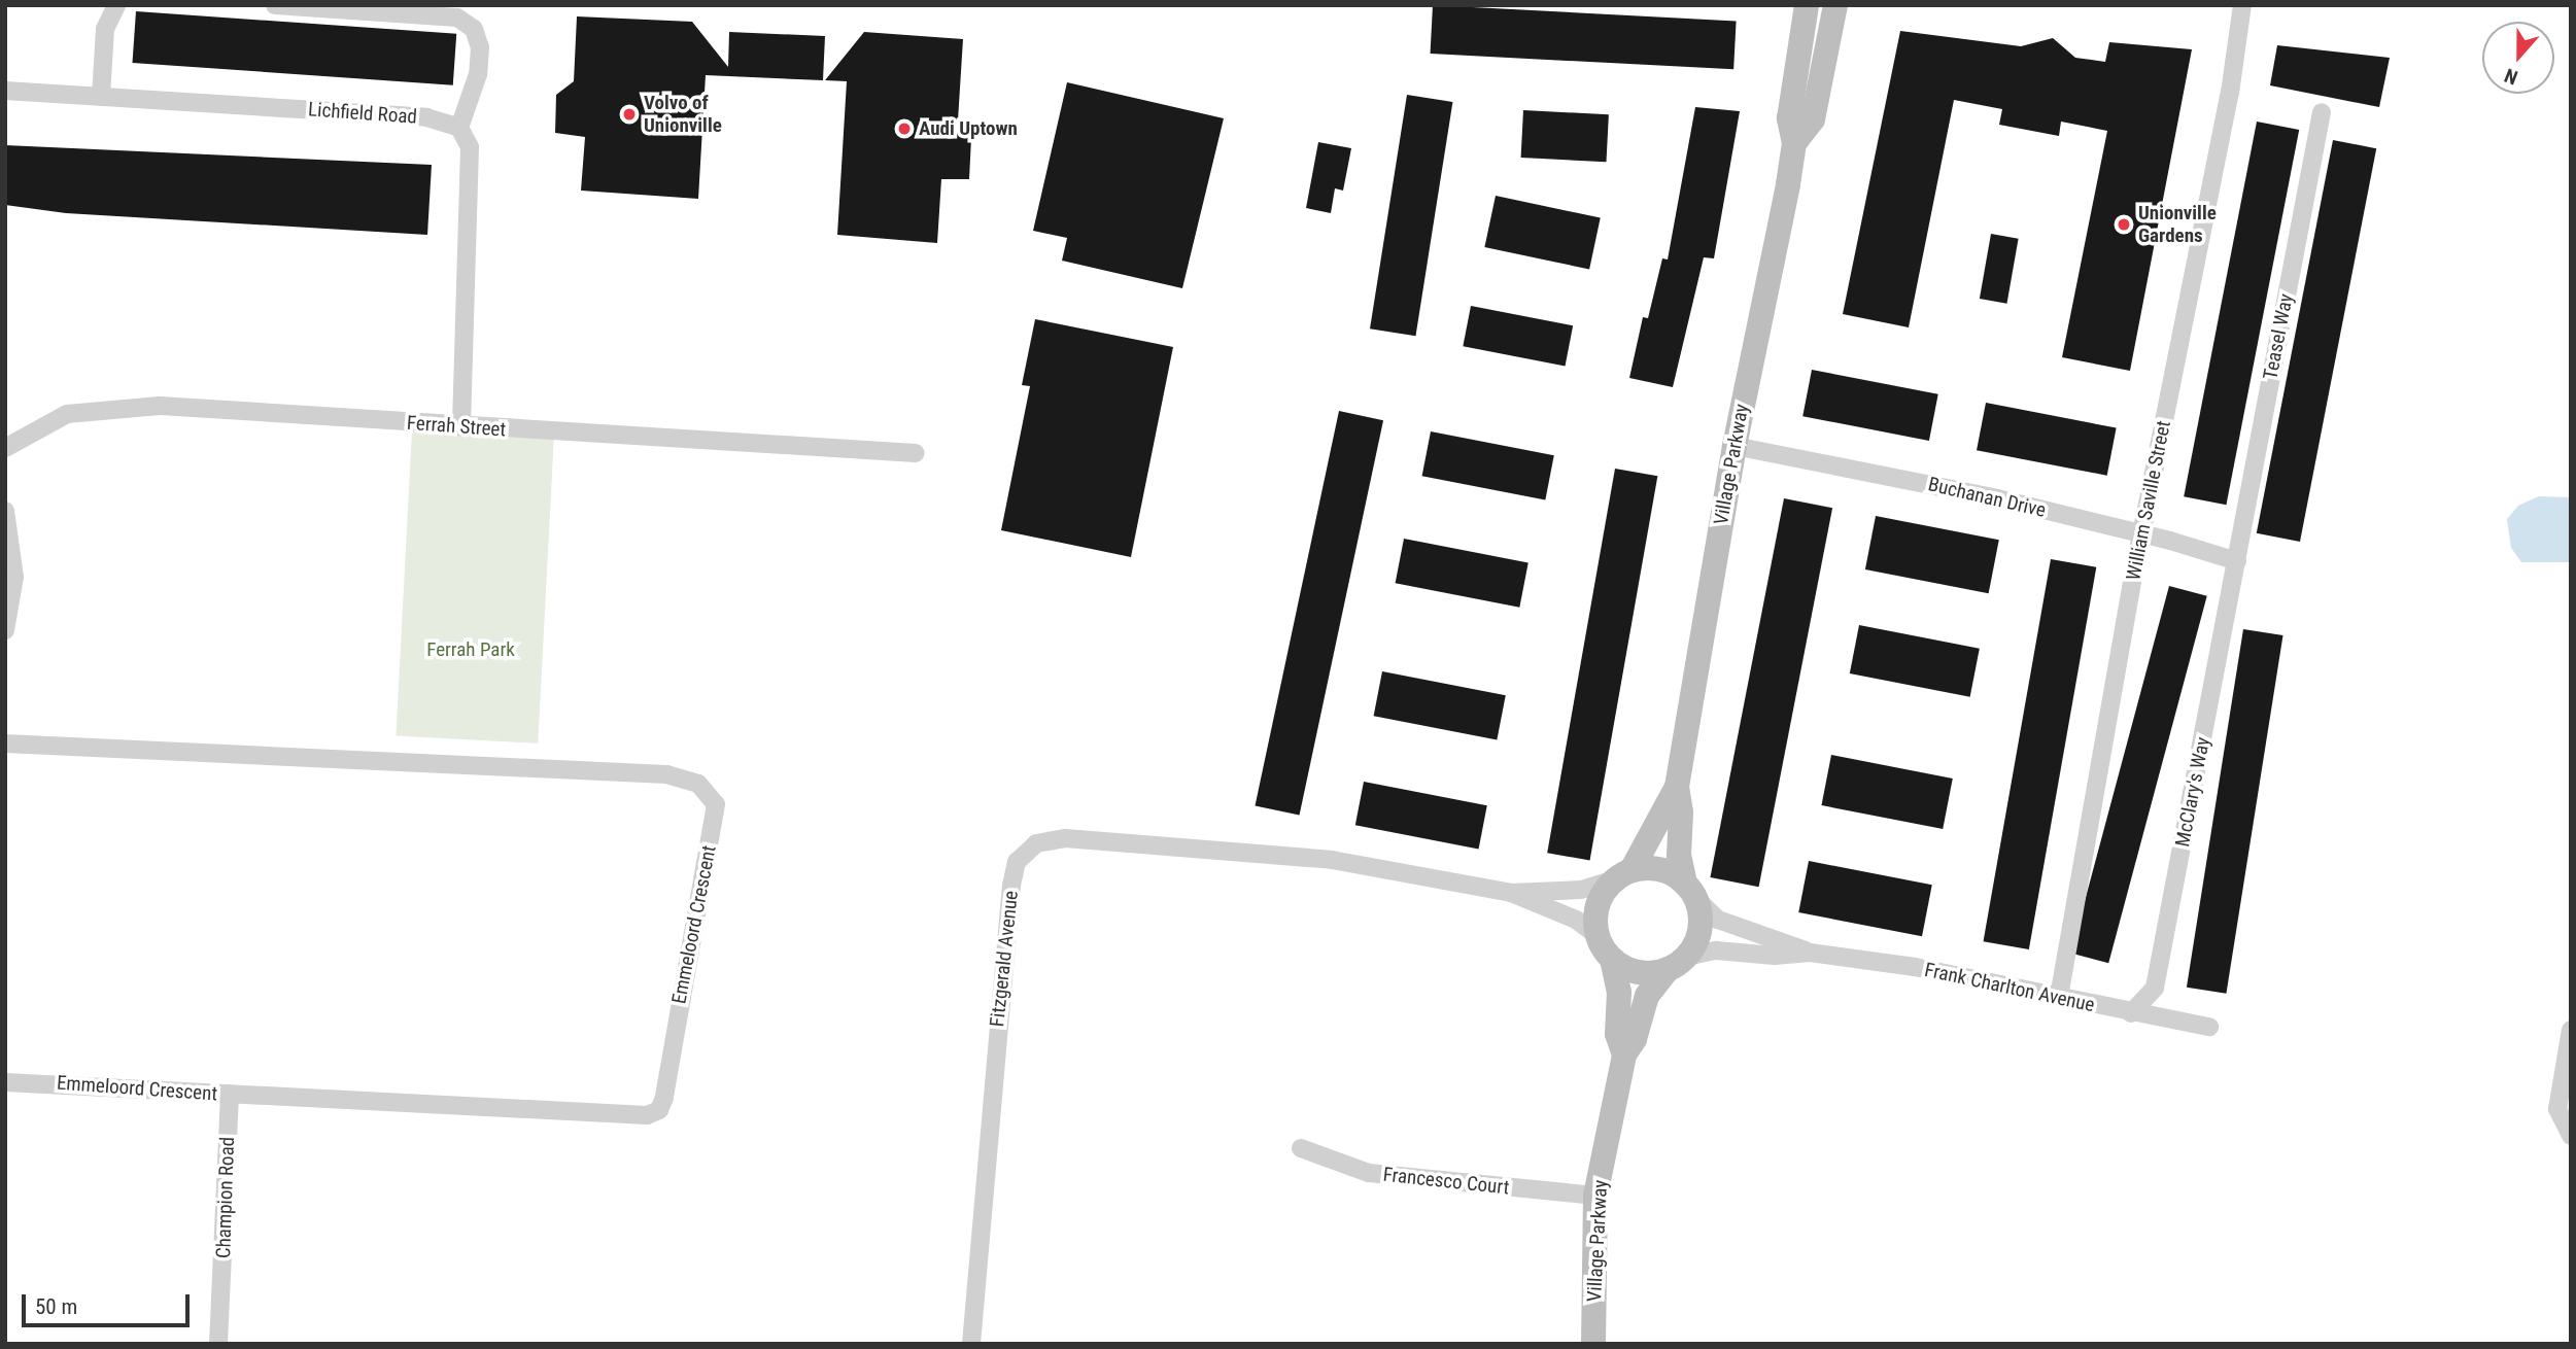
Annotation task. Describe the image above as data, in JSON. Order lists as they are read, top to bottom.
{
  "streets": {
    "main road": ["Village Parkway"],
    "street": [
      "Lichfield Road",
      "Teasel Way",
      "Ferrah Street",
      "Buchanan Drive",
      "William Saville Street",
      "McClary's Way",
      "Emmeloord Crescent",
      "Fitzgerald Avenue",
      "Frank Charlton Avenue",
      "Francesco Court",
      "Champion Road"
    ]
  },
  "crossings": [
    ["Teasel Way", "Buchanan Drive"],
    ["Teasel Way", "McClary's Way"],
    ["Village Parkway", "Buchanan Drive"],
    ["Village Parkway", "Fitzgerald Avenue"],
    ["Village Parkway", "Frank Charlton Avenue"],
    ["Village Parkway", "Francesco Court"],
    ["Buchanan Drive", "William Saville Street"],
    ["Buchanan Drive", "McClary's Way"],
    ["William Saville Street", "Frank Charlton Avenue"],
    ["McClary's Way", "Frank Charlton Avenue"],
    ["Emmeloord Crescent", "Champion Road"],
    ["Fitzgerald Avenue", "Frank Charlton Avenue"]
  ],
  "parks": ["Ferrah Park"],
  "places": ["Volvo of Unionville", "Audi Uptown", "Unionville Gardens"],
  "scale_bar": "50 m",
  "north": "bottom"
}
